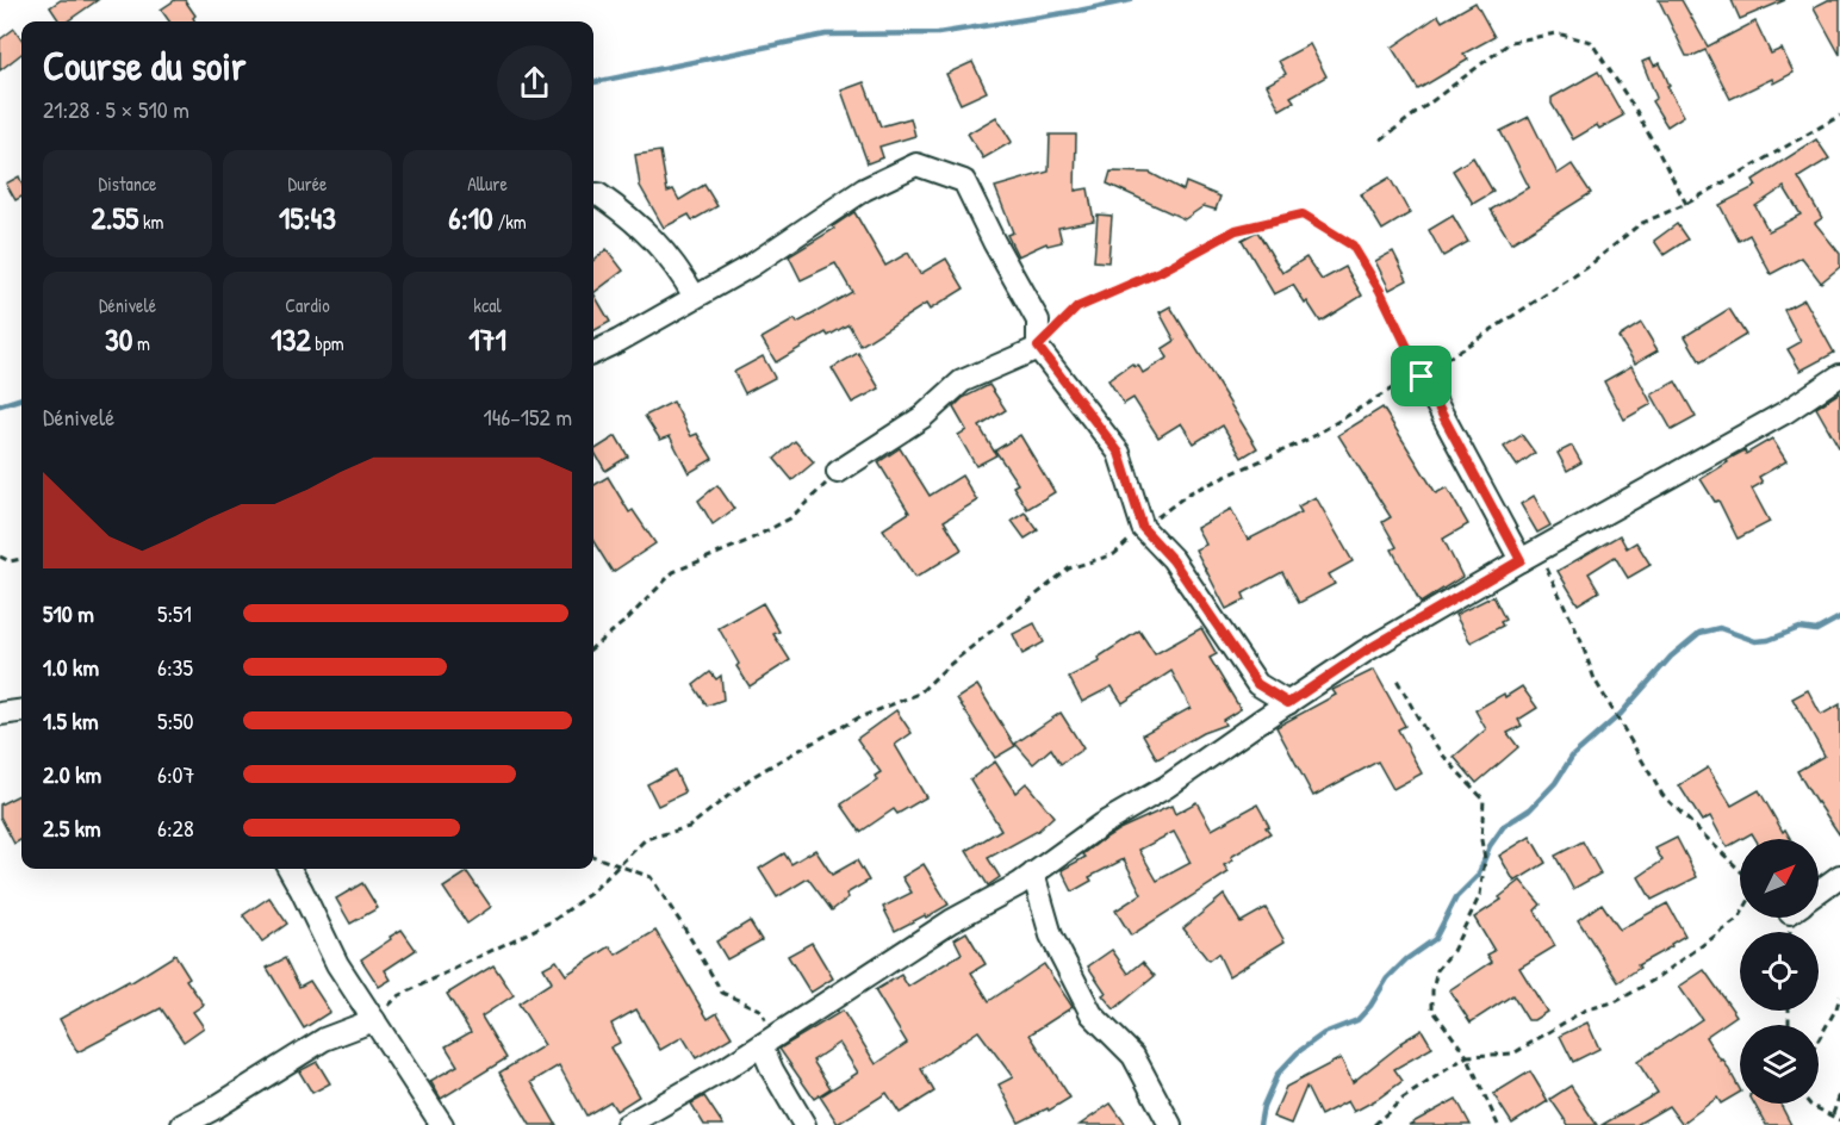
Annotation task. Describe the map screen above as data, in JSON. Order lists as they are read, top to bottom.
{
  "north": "top right",
  "page": {
    "heading": ["Course du soir", "21:28 · 5 × 510 m"],
    "stats": [
      ["Distance", "2.55 km"],
      ["Durée", "15:43"],
      ["Allure", "6:10 /km"],
      ["Dénivelé", "30 m"],
      ["Cardio", "132 bpm"],
      ["kcal", "171"]
    ],
    "chart": ["Dénivelé", "146–152 m"],
    "list": [
      {
        "name": "510 m",
        "note": "5:51"
      },
      {
        "name": "1.0 km",
        "note": "6:35"
      },
      {
        "name": "1.5 km",
        "note": "5:50"
      },
      {
        "name": "2.0 km",
        "note": "6:07"
      },
      {
        "name": "2.5 km",
        "note": "6:28"
      }
    ]
  }
}
